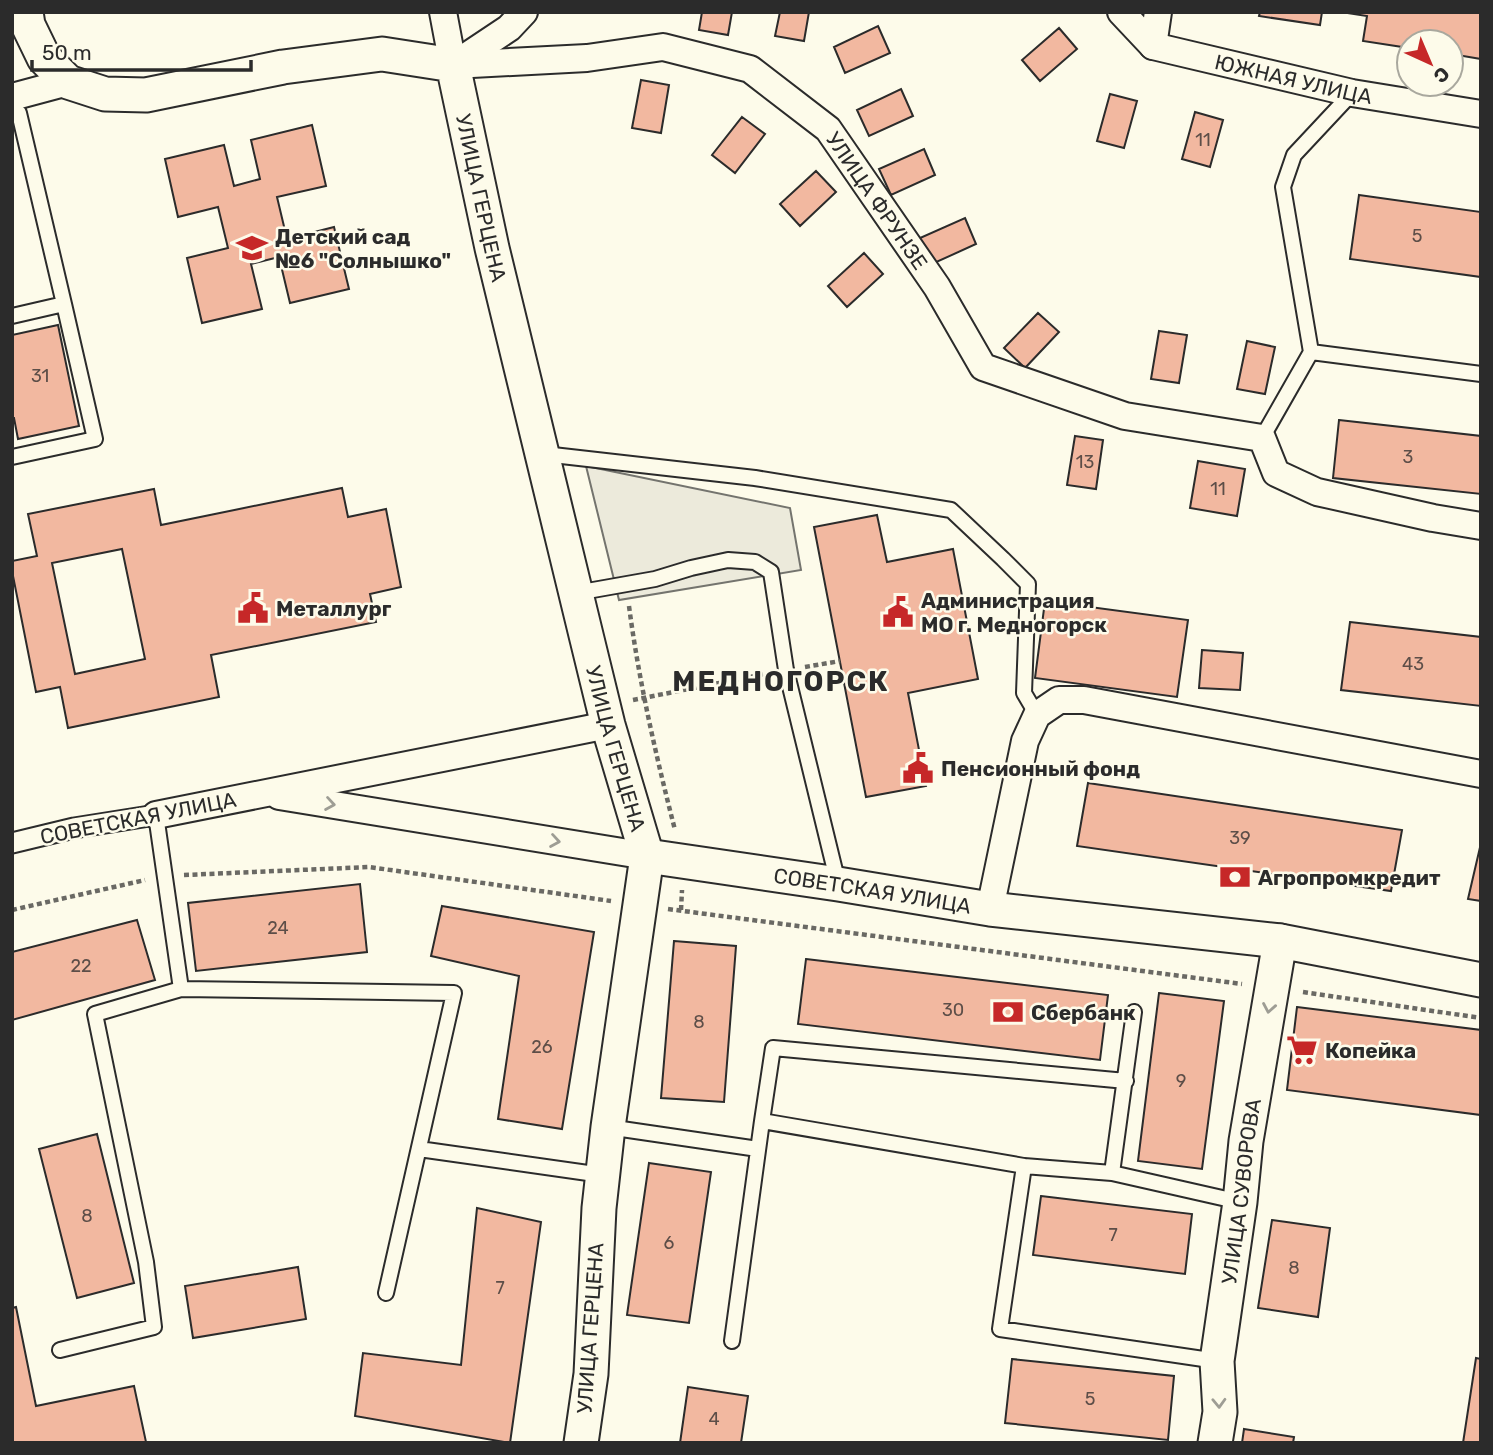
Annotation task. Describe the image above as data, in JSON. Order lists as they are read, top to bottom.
{
  "streets": {
    "street": [
      "ЮЖНАЯ УЛИЦА",
      "УЛИЦА ГЕРЦЕНА",
      "УЛИЦА ФРУНЗЕ",
      "СОВЕТСКАЯ УЛИЦА",
      "УЛИЦА СУВОРОВА"
    ]
  },
  "crossings": [
    ["УЛИЦА ГЕРЦЕНА", "УЛИЦА ФРУНЗЕ"],
    ["УЛИЦА ГЕРЦЕНА", "СОВЕТСКАЯ УЛИЦА"],
    ["СОВЕТСКАЯ УЛИЦА", "УЛИЦА СУВОРОВА"]
  ],
  "one_way": ["УЛИЦА СУВОРОВА"],
  "districts": ["МЕДНОГОРСК"],
  "places": {
    "school or university": ["Детский сад №6 \"Солнышко\""],
    "public building": ["Металлург", "Администрация МО г. Медногорск", "Пенсионный фонд"],
    "bank": ["Агропромкредит", "Сбербанк"],
    "supermarket": ["Копейка"]
  },
  "house_numbers": [
    "11",
    "5",
    "31",
    "3",
    "13",
    "11",
    "43",
    "39",
    "24",
    "22",
    "30",
    "8",
    "26",
    "9",
    "8",
    "7",
    "6",
    "8",
    "7",
    "5",
    "4"
  ],
  "scale_bar": "50 m",
  "north": "bottom right"
}
